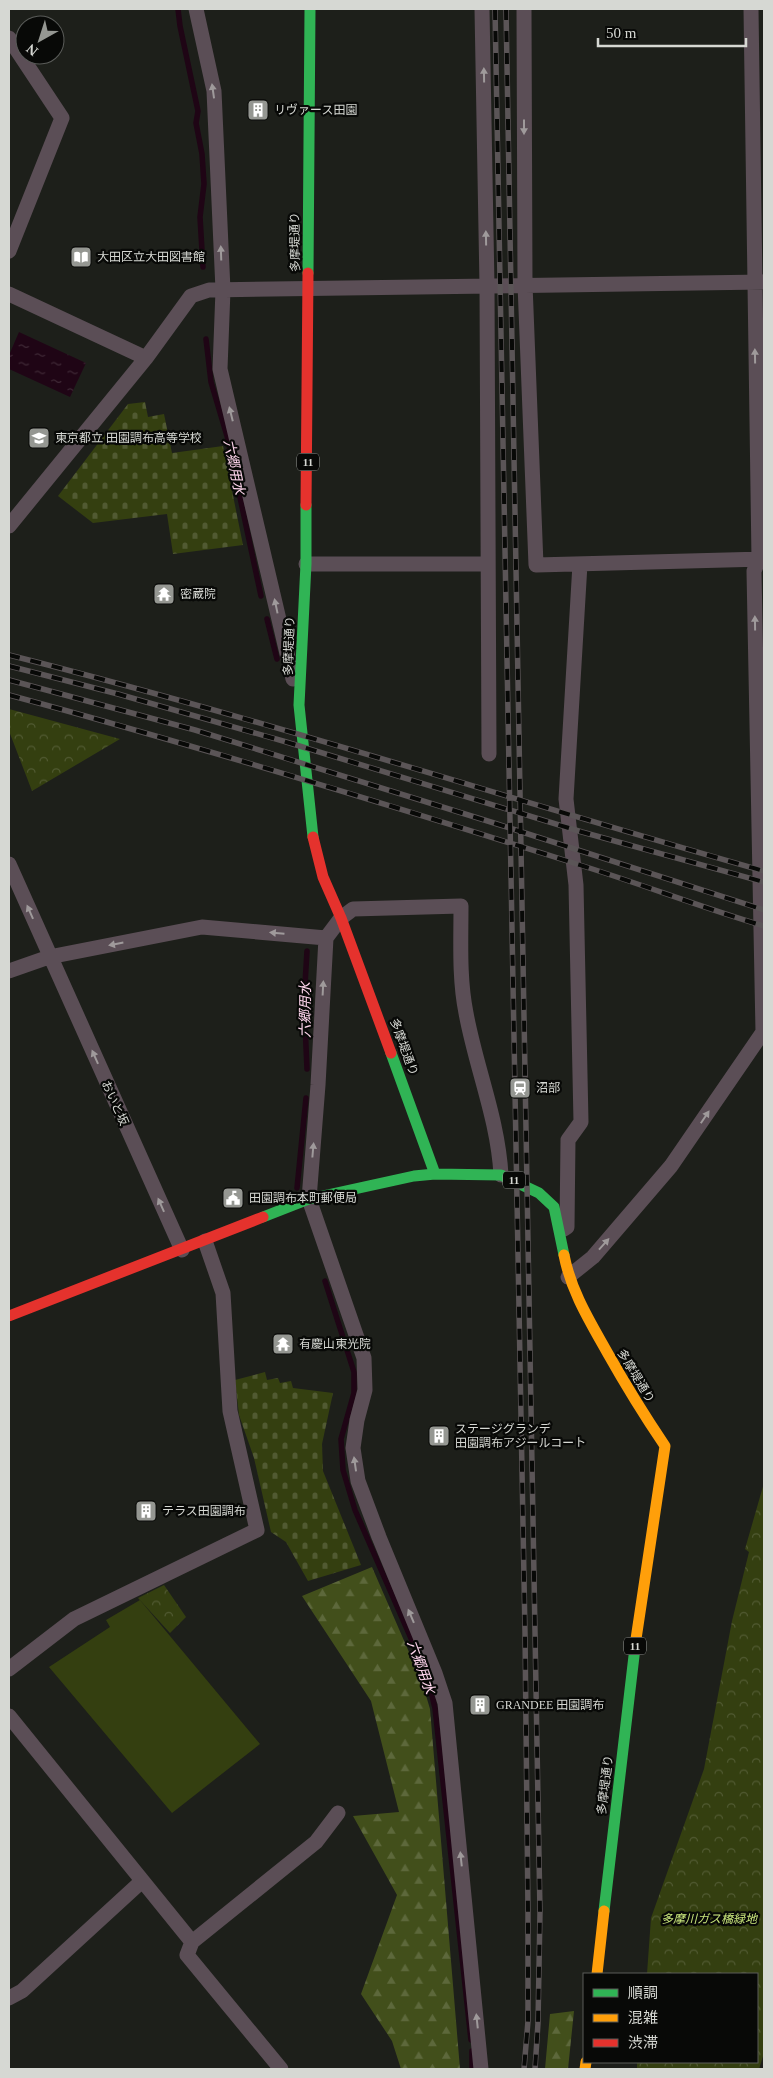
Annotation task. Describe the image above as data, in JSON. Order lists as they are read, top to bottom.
{
  "streets": {
    "main road": ["多摩堤通り", "11"],
    "street": ["おいと坂"]
  },
  "one_way": ["おいと坂"],
  "water": ["六郷用水"],
  "parks": ["多摩川ガス橋緑地"],
  "places": {
    "building": [
      "リヴァース田園",
      "ステージグランデ 田園調布アジールコート",
      "テラス田園調布",
      "GRANDEE 田園調布"
    ],
    "library": ["大田区立大田図書館"],
    "school or university": ["東京都立 田園調布高等学校"],
    "temple": ["密蔵院", "有慶山東光院"],
    "station": ["沼部"],
    "public building": ["田園調布本町郵便局"]
  },
  "legend": ["順調", "混雑", "渋滞"],
  "scale_bar": "50 m",
  "north": "bottom left"
}
